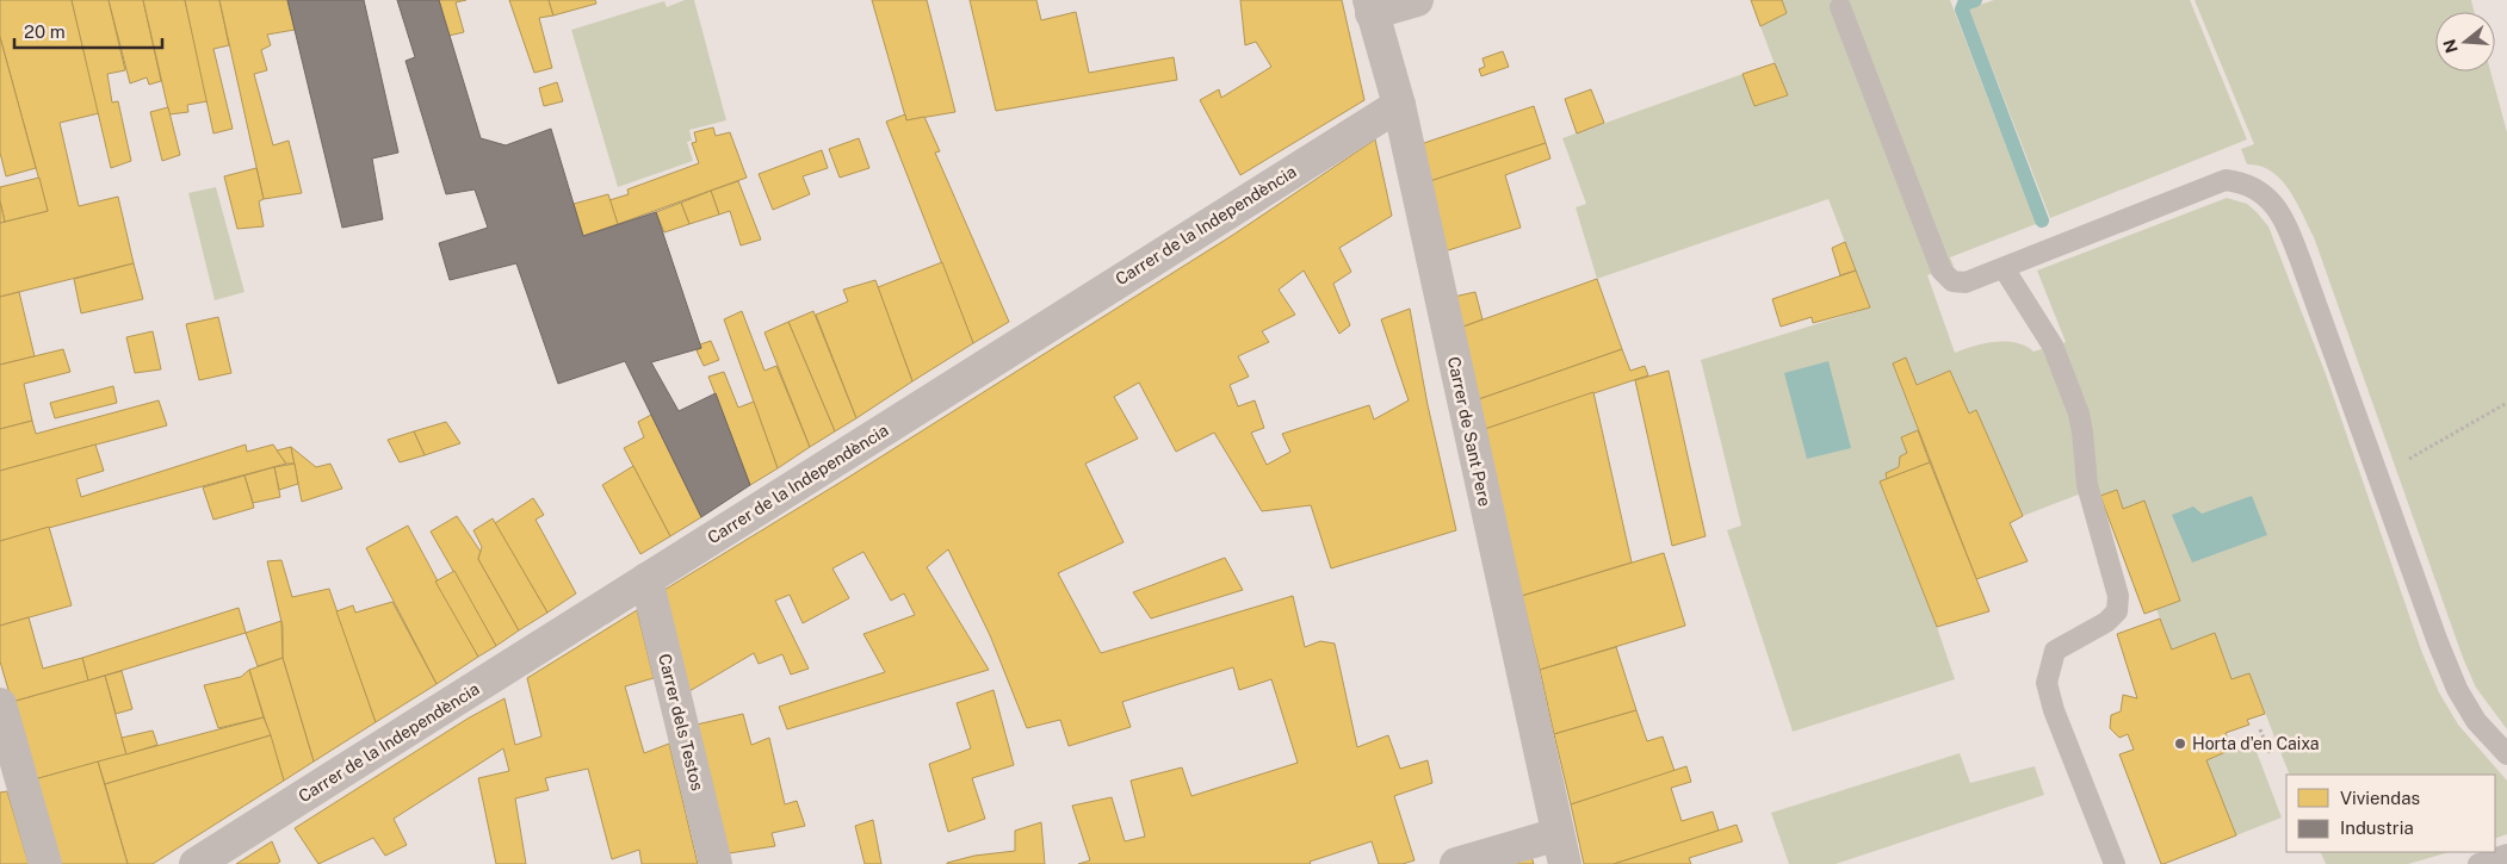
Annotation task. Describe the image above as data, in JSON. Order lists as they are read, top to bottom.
{
  "streets": {
    "street": ["Carrer de la Independència", "Carrer de Sant Pere", "Carrer dels Testos"]
  },
  "crossings": [
    ["Carrer de la Independència", "Carrer de Sant Pere"],
    ["Carrer de la Independència", "Carrer dels Testos"]
  ],
  "places": ["Horta d'en Caixa"],
  "legend": ["Viviendas", "Industria"],
  "scale_bar": "20 m",
  "north": "left"
}
